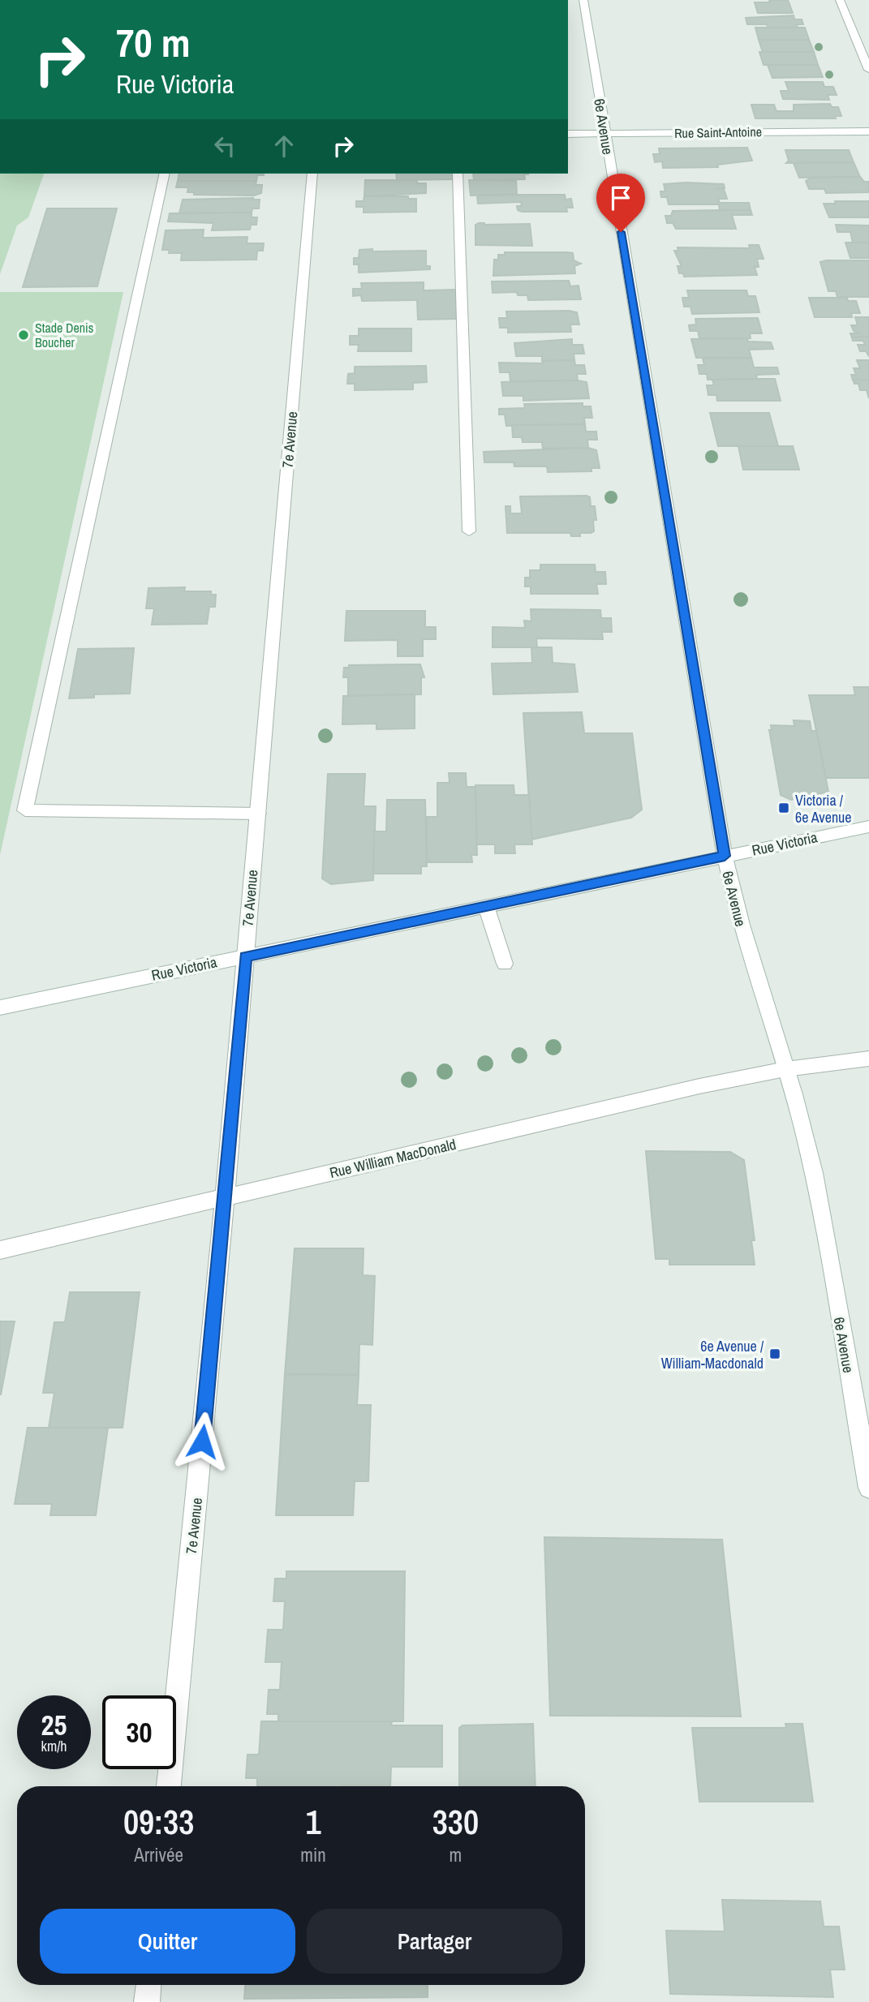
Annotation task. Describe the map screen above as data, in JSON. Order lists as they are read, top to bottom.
{
  "streets": {
    "street": [
      "6e Avenue",
      "Rue Saint-Antoine",
      "7e Avenue",
      "Rue Victoria",
      "Rue William MacDonald"
    ]
  },
  "crossings": [
    ["6e Avenue", "Rue Saint-Antoine"],
    ["6e Avenue", "Rue Victoria"],
    ["6e Avenue", "Rue William MacDonald"],
    ["7e Avenue", "Rue Victoria"],
    ["7e Avenue", "Rue William MacDonald"]
  ],
  "places": {
    "other": ["Stade Denis Boucher"],
    "transit": ["Victoria / 6e Avenue", "6e Avenue / William-Macdonald"]
  },
  "page": {
    "turn": ["70 m", "Rue Victoria"],
    "speed": "25 km/h",
    "limit": "30",
    "eta": [
      "09:33",
      "Arrivée",
      "1",
      "min",
      "330",
      "m"
    ],
    "buttons": ["Quitter", "Partager"]
  }
}
